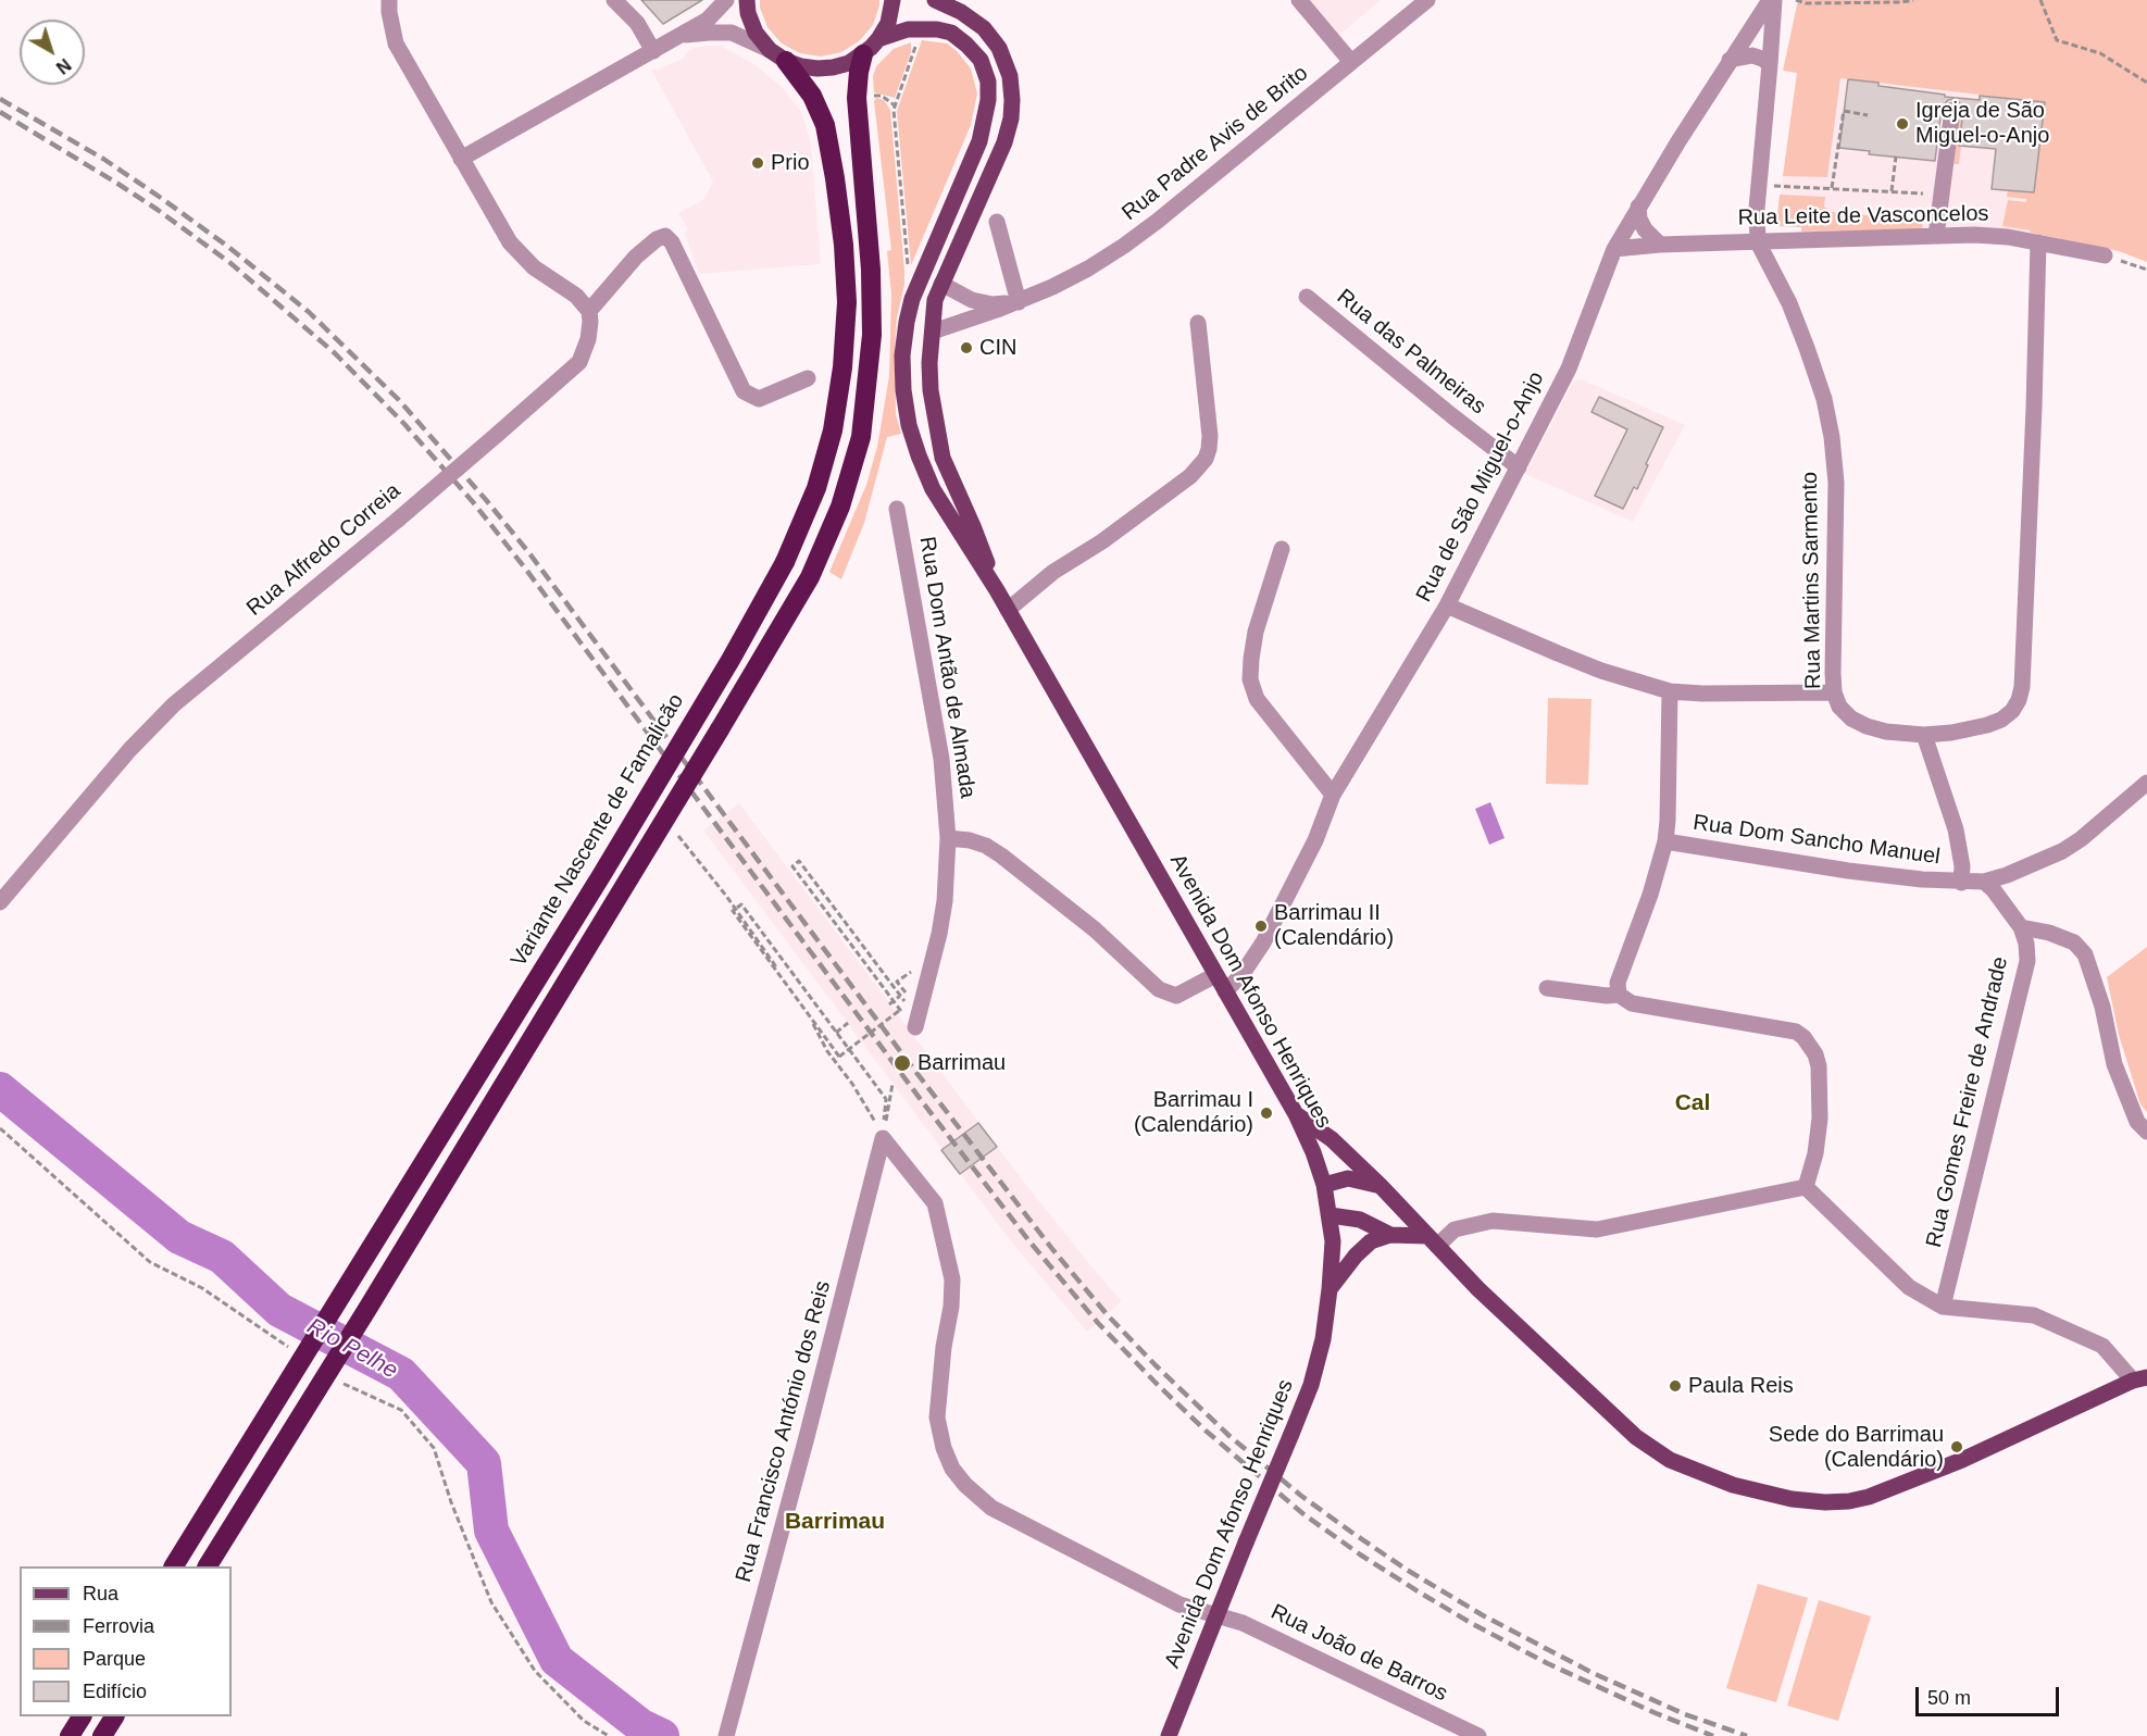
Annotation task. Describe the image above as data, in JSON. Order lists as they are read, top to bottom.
{
  "streets": {
    "highway": ["Variante Nascente de Famalicão"],
    "main road": ["Avenida Dom Afonso Henriques"],
    "street": [
      "Rua Padre Avis de Brito",
      "Rua Leite de Vasconcelos",
      "Rua das Palmeiras",
      "Rua de São Miguel-o-Anjo",
      "Rua Alfredo Correia",
      "Rua Martins Sarmento",
      "Rua Dom Antão de Almada",
      "Rua Dom Sancho Manuel",
      "Rua Gomes Freire de Andrade",
      "Rua Francisco António dos Reis",
      "Rua João de Barros"
    ]
  },
  "crossings": [
    ["Rua Padre Avis de Brito", "Avenida Dom Afonso Henriques"],
    ["Rua Leite de Vasconcelos", "Rua de São Miguel-o-Anjo"],
    ["Rua Leite de Vasconcelos", "Rua Martins Sarmento"],
    ["Rua das Palmeiras", "Rua de São Miguel-o-Anjo"],
    ["Rua de São Miguel-o-Anjo", "Avenida Dom Afonso Henriques"],
    ["Rua Martins Sarmento", "Rua Dom Sancho Manuel"],
    ["Variante Nascente de Famalicão", "Avenida Dom Afonso Henriques"],
    ["Rua Dom Sancho Manuel", "Rua Gomes Freire de Andrade"],
    ["Avenida Dom Afonso Henriques", "Rua João de Barros"],
    ["Rua Francisco António dos Reis", "Rua João de Barros"]
  ],
  "districts": ["Cal", "Barrimau"],
  "water": ["Rio Pelhe"],
  "places": [
    "Igreja de São Miguel-o-Anjo",
    "Prio",
    "CIN",
    "Barrimau II (Calendário)",
    "Barrimau",
    "Barrimau I (Calendário)",
    "Paula Reis",
    "Sede do Barrimau (Calendário)"
  ],
  "legend": [
    "Rua",
    "Ferrovia",
    "Parque",
    "Edifício"
  ],
  "scale_bar": "50 m",
  "north": "bottom right"
}
